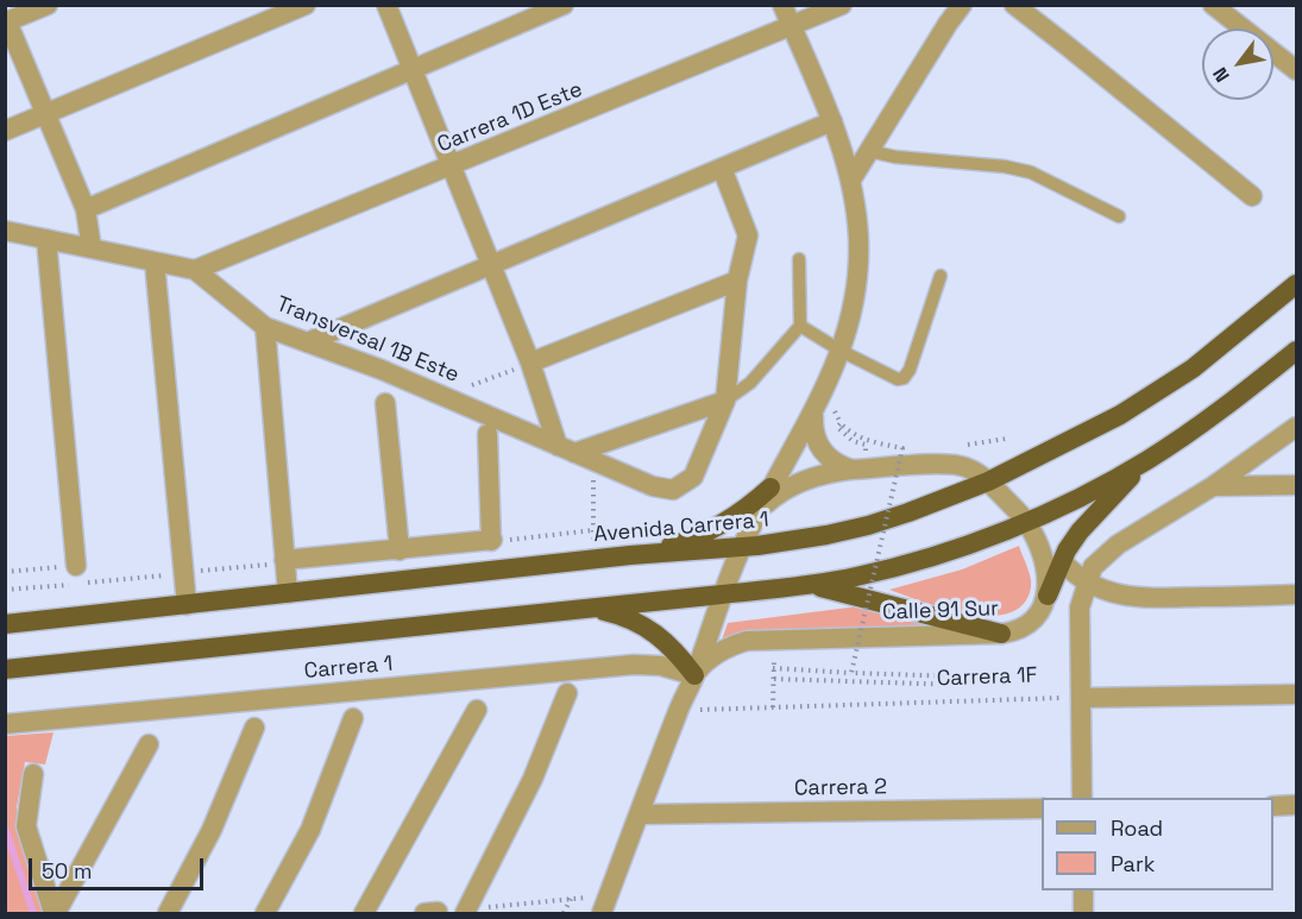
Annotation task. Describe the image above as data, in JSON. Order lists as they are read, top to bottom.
{
  "streets": {
    "highway": ["Avenida Carrera 1"],
    "street": [
      "Carrera 1D Este",
      "Transversal 1B Este",
      "Calle 91 Sur",
      "Carrera 1",
      "Carrera 2"
    ],
    "path": ["Carrera 1F"]
  },
  "crossings": [
    ["Carrera 1D Este", "Transversal 1B Este"],
    ["Carrera 1D Este", "Calle 91 Sur"],
    ["Avenida Carrera 1", "Calle 91 Sur"],
    ["Calle 91 Sur", "Carrera 1"],
    ["Calle 91 Sur", "Carrera 1F"],
    ["Calle 91 Sur", "Carrera 2"]
  ],
  "legend": ["Road", "Park"],
  "scale_bar": "50 m",
  "north": "bottom left"
}
